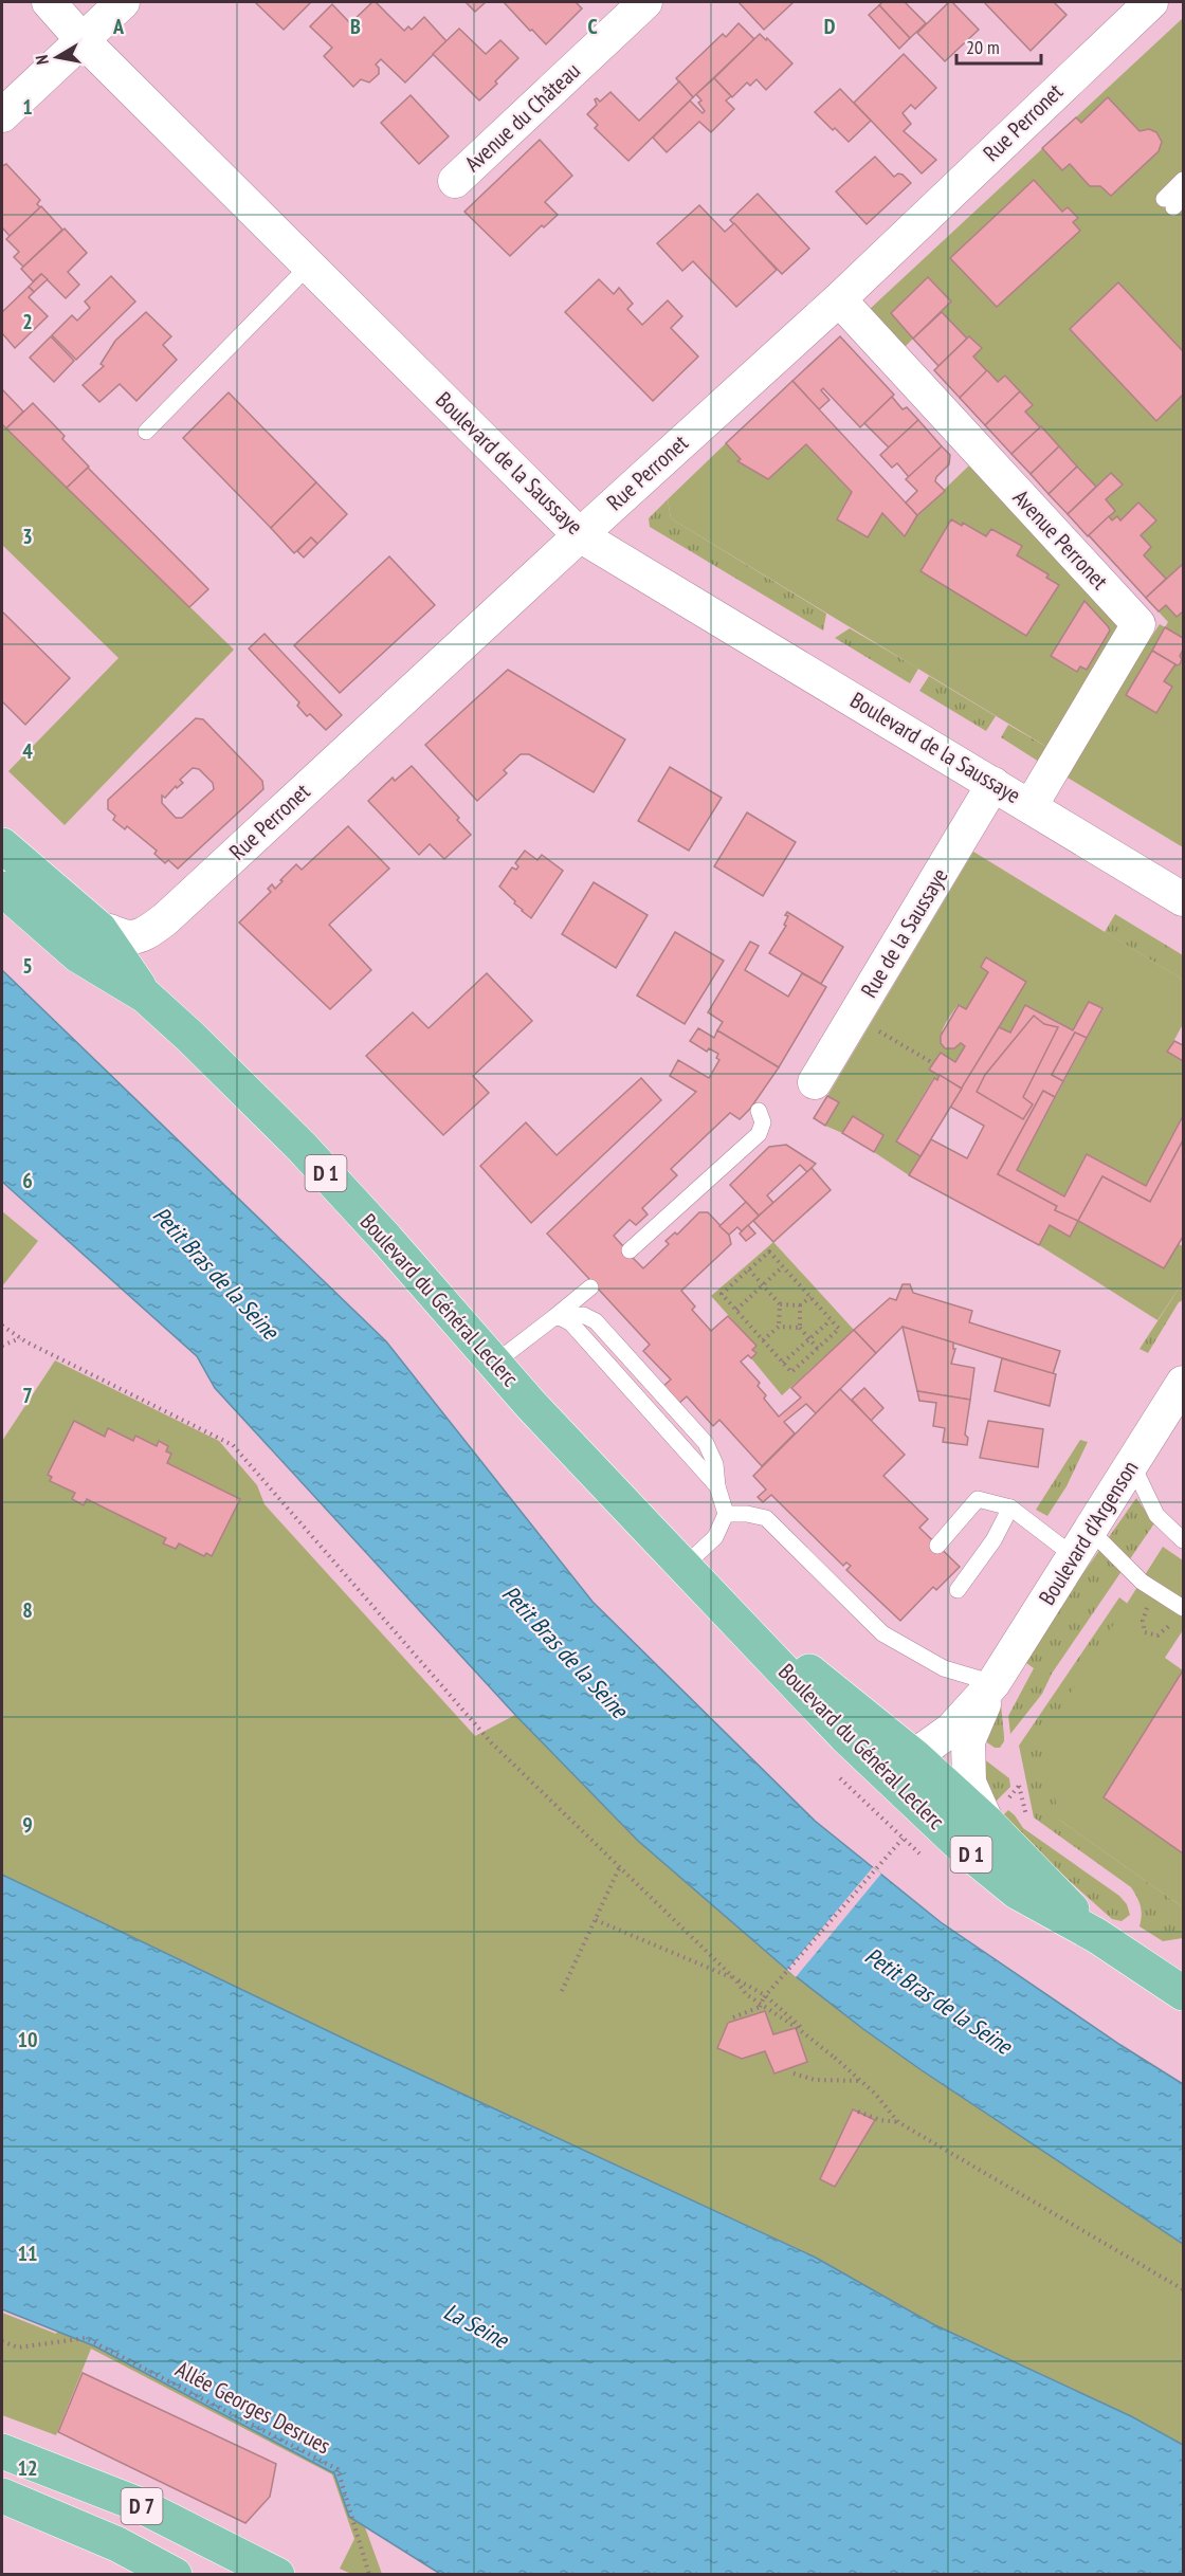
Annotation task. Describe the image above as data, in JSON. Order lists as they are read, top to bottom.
{
  "streets": {
    "main road": ["D 1", "Boulevard du Général Leclerc", "D 7"],
    "street": [
      "Avenue du Château",
      "Rue Perronet",
      "Boulevard de la Saussaye",
      "Avenue Perronet",
      "Rue de la Saussaye",
      "Boulevard d'Argenson"
    ],
    "path": ["Allée Georges Desrues"]
  },
  "crossings": [
    ["Rue Perronet", "Boulevard de la Saussaye"],
    ["Rue Perronet", "Avenue Perronet"],
    ["Rue Perronet", "Boulevard du Général Leclerc"],
    ["Boulevard de la Saussaye", "Avenue Perronet"],
    ["Boulevard de la Saussaye", "Rue de la Saussaye"],
    ["Boulevard du Général Leclerc", "Boulevard d'Argenson"]
  ],
  "water": ["Petit Bras de la Seine", "La Seine"],
  "scale_bar": "20 m",
  "north": "left",
  "grid": {
    "columns": [
      "A",
      "B",
      "C",
      "D"
    ],
    "rows": [
      "1",
      "2",
      "3",
      "4",
      "5",
      "6",
      "7",
      "8",
      "9",
      "10",
      "11",
      "12"
    ]
  }
}
